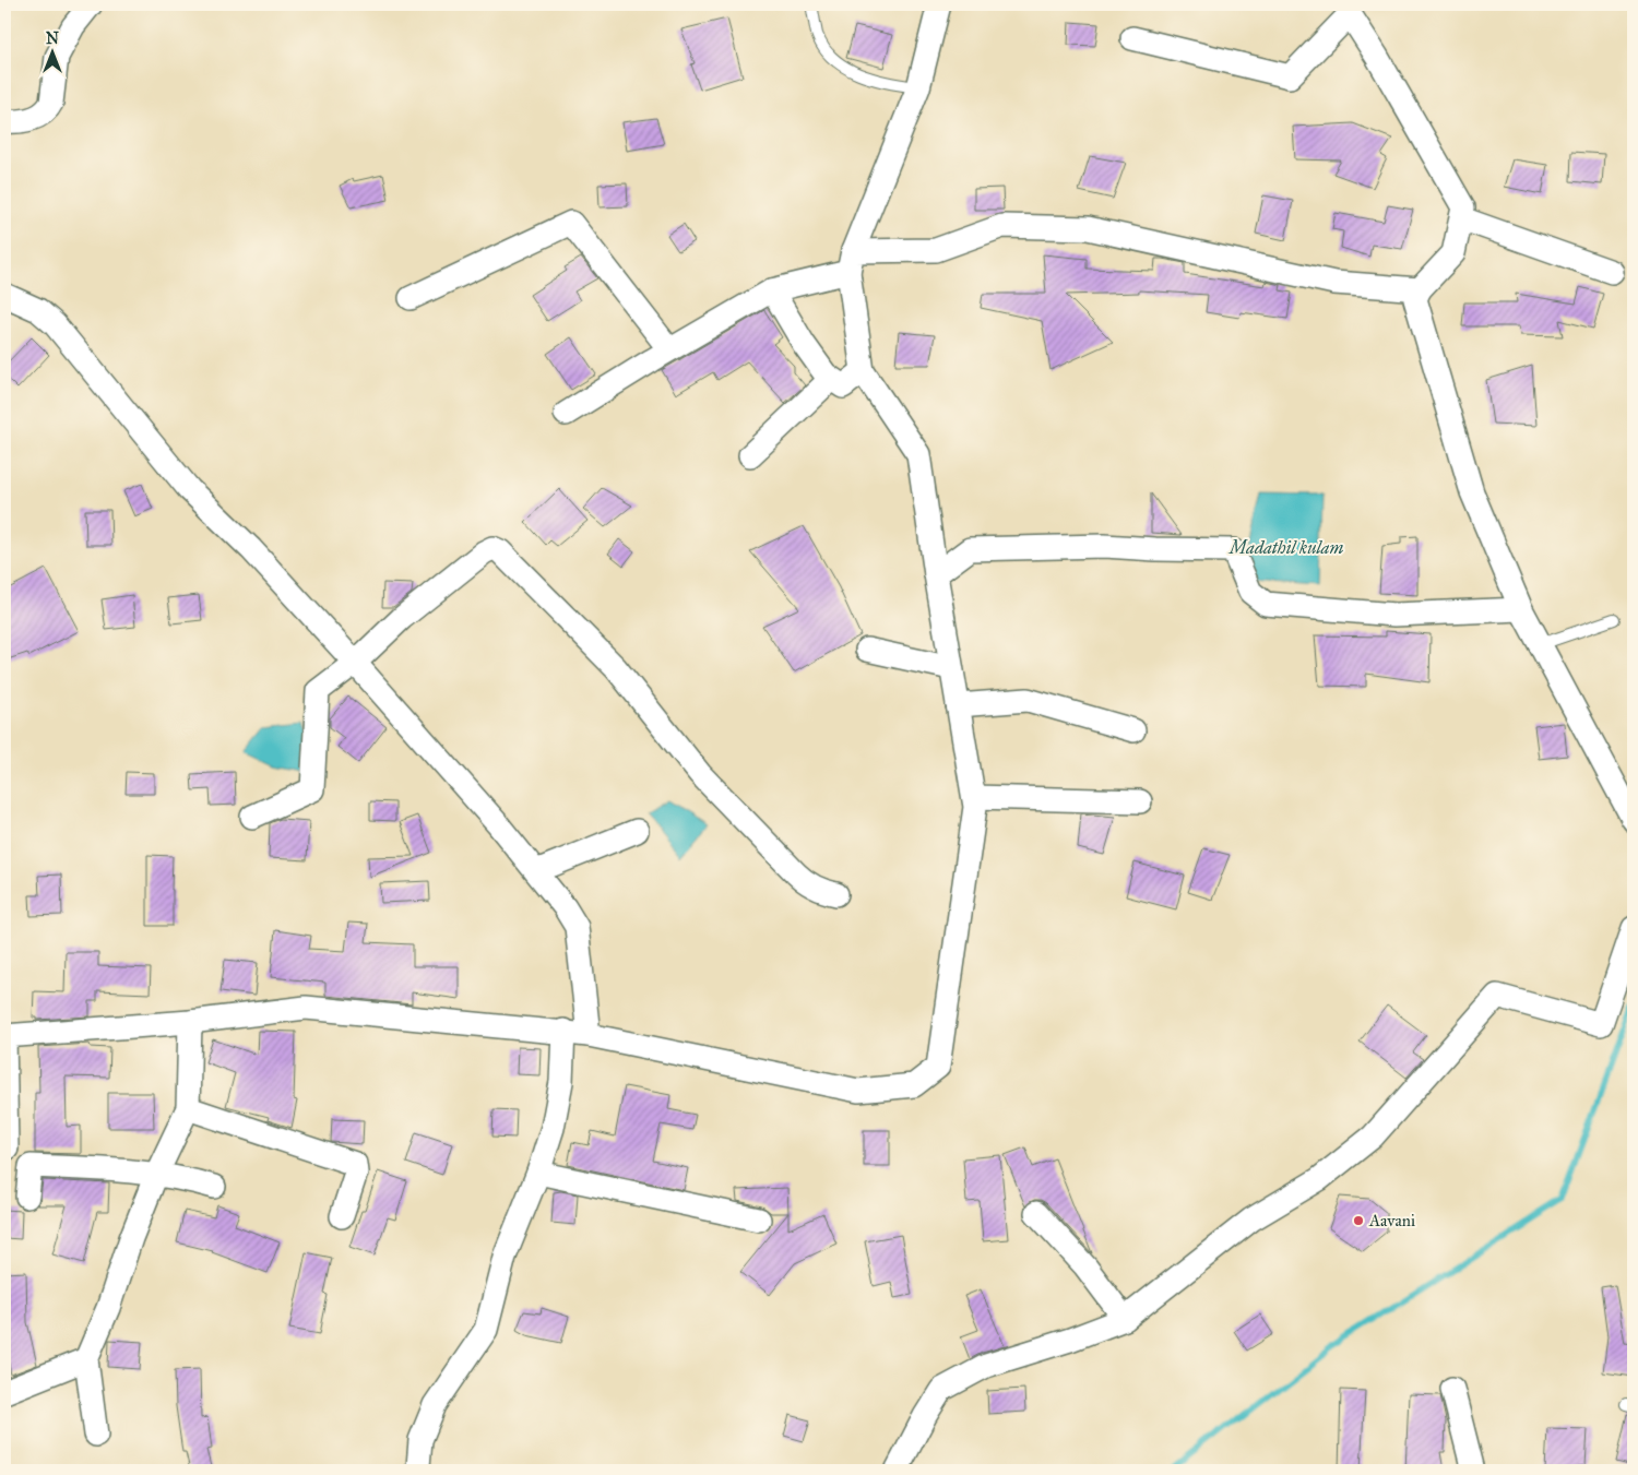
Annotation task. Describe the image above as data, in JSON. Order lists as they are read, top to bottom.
{
  "water": ["Madathil kulam"],
  "places": ["Aavani"],
  "north": "top"
}
